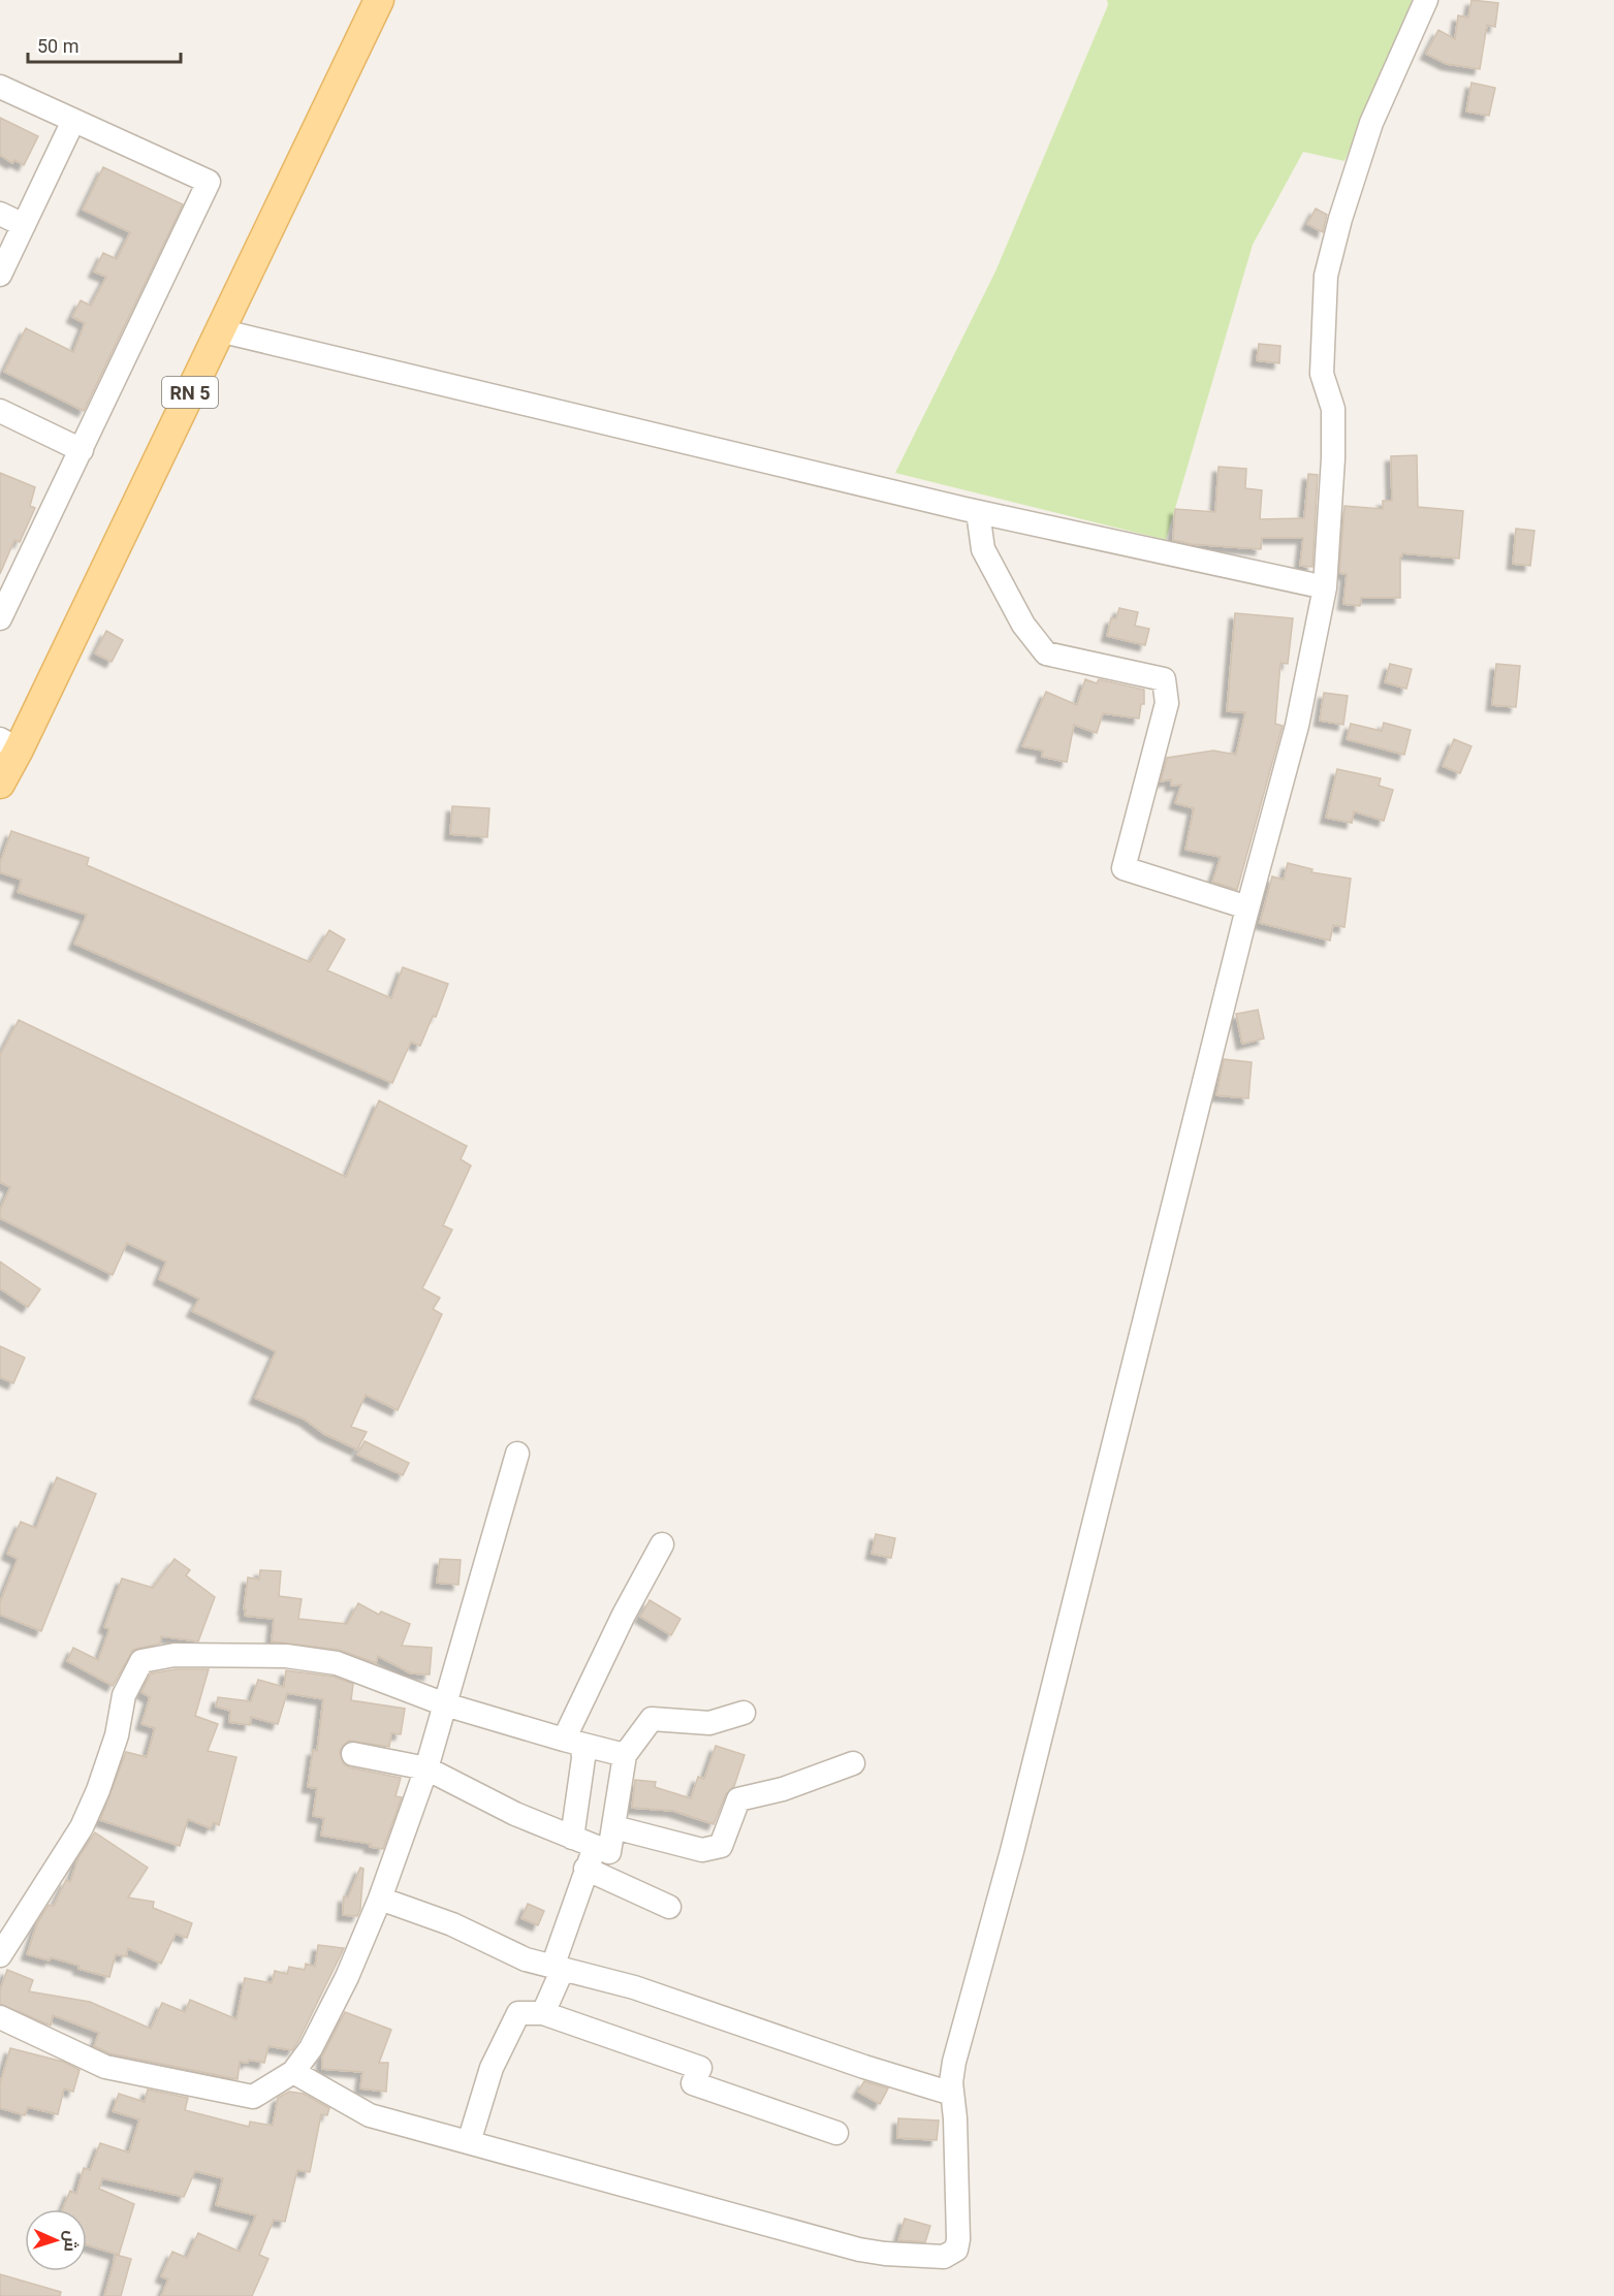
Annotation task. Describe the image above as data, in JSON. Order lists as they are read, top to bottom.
{
  "streets": {
    "main road": ["RN 5"]
  },
  "scale_bar": "50 m",
  "north": "right"
}
